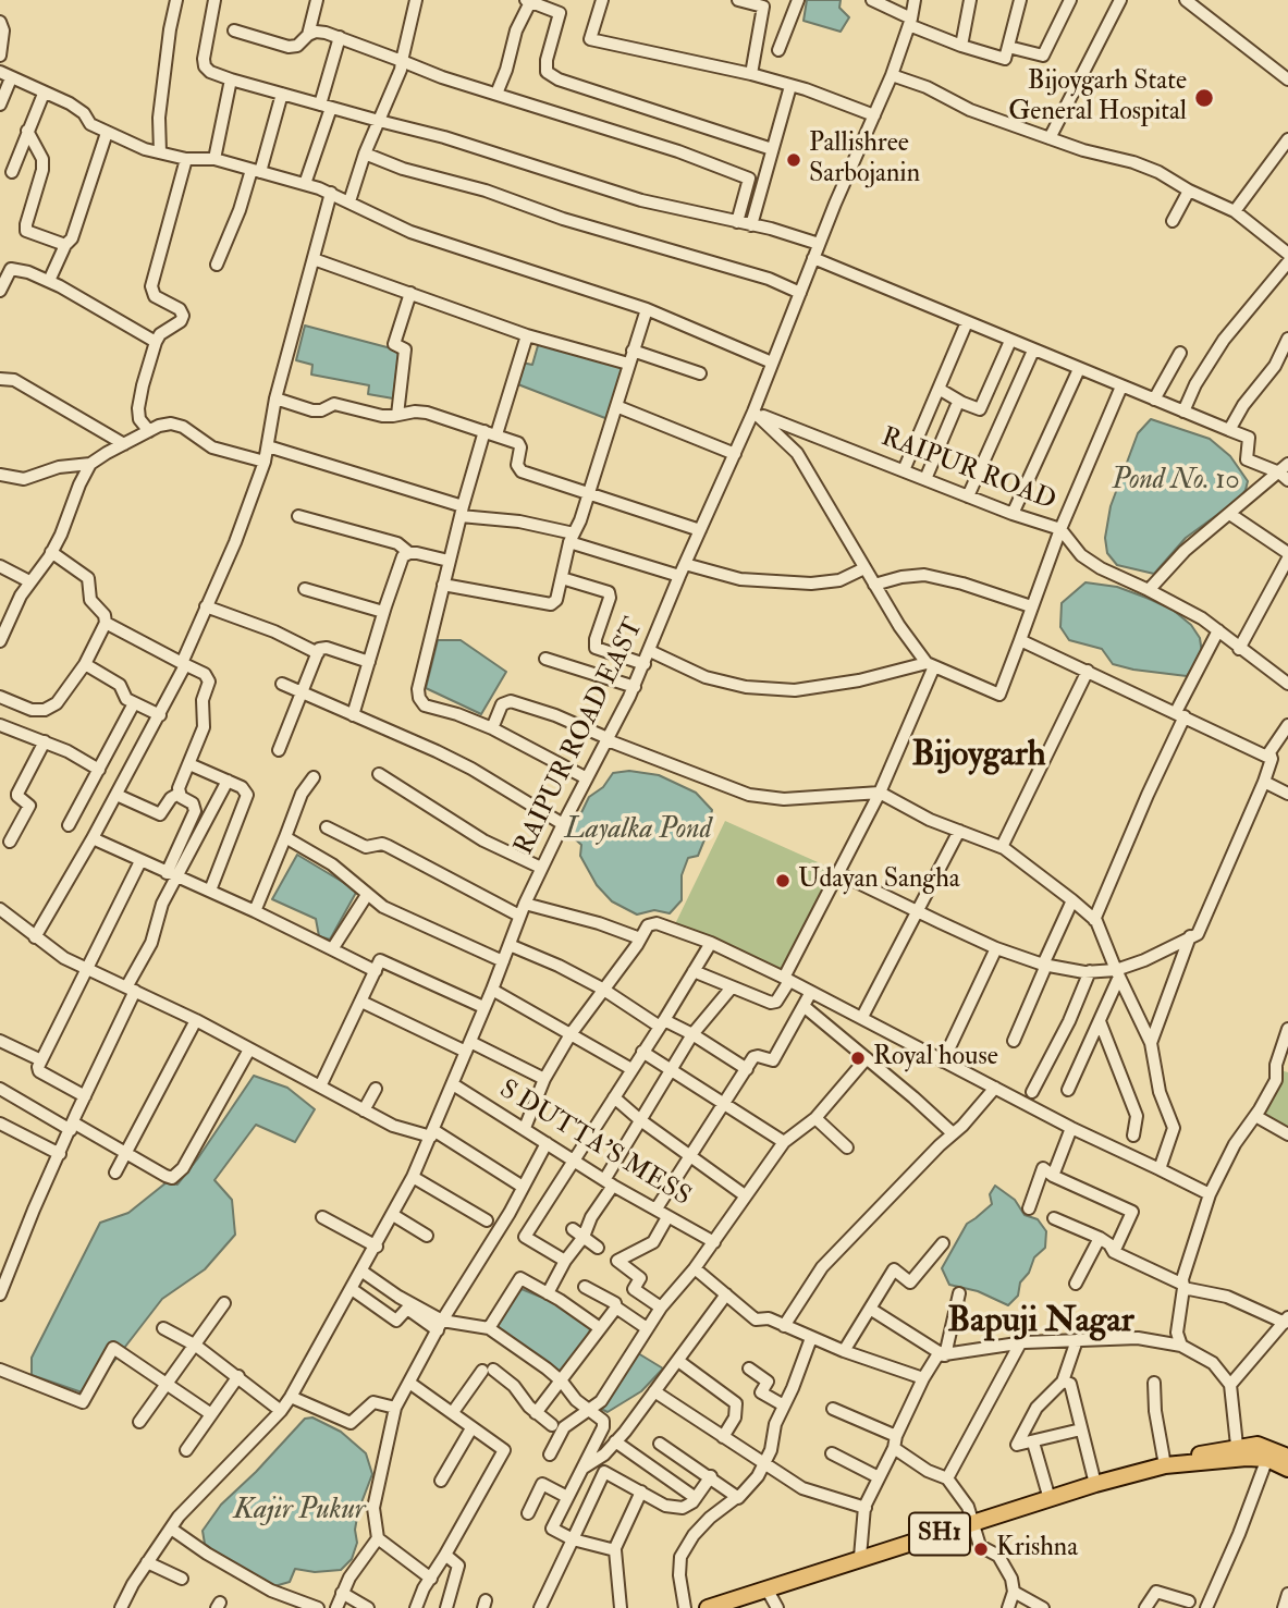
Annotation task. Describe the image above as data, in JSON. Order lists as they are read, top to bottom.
{
  "streets": {
    "main road": ["SH1"],
    "street": ["RAIPUR ROAD", "RAIPUR ROAD EAST", "S DUTTA'S MESS"]
  },
  "crossings": [
    ["RAIPUR ROAD", "RAIPUR ROAD EAST"],
    ["RAIPUR ROAD EAST", "S DUTTA'S MESS"]
  ],
  "districts": ["Bijoygarh", "Bapuji Nagar"],
  "water": ["Pond No. 10", "Layalka Pond", "Kajir Pukur"],
  "places": [
    "Bijoygarh State General Hospital",
    "Pallishree Sarbojanin",
    "Udayan Sangha",
    "Royal house",
    "Krishna"
  ]
}
